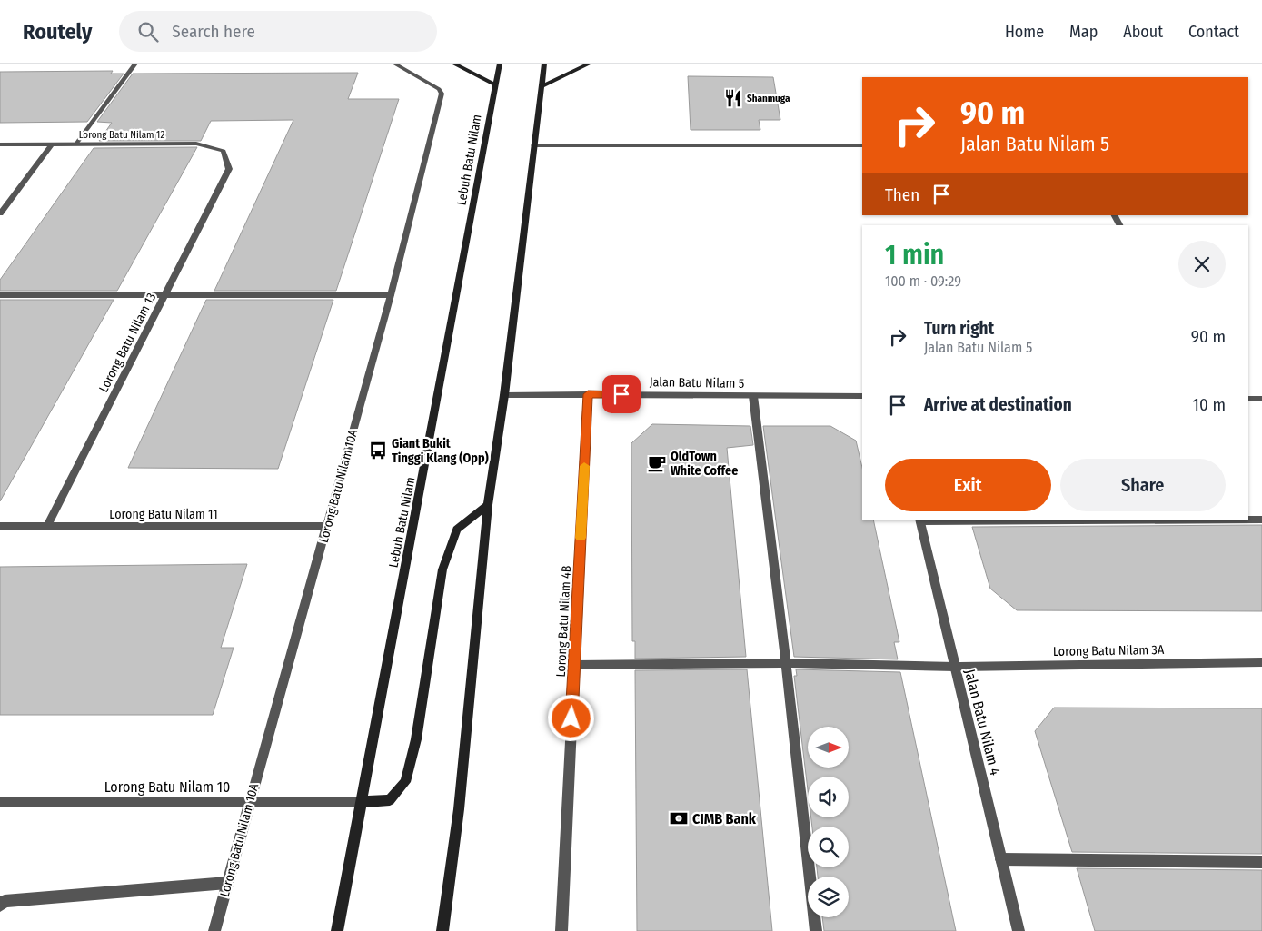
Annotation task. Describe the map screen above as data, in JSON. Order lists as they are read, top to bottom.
{
  "streets": {
    "main road": ["Lebuh Batu Nilam"],
    "street": [
      "Lorong Batu Nilam 12",
      "Lorong Batu Nilam 13",
      "Jalan Batu Nilam 5",
      "Lorong Batu Nilam 10A",
      "Lorong Batu Nilam 11",
      "Lorong Batu Nilam 4B",
      "Lorong Batu Nilam 3A",
      "Jalan Batu Nilam 4",
      "Lorong Batu Nilam 10"
    ]
  },
  "crossings": [
    ["Lorong Batu Nilam 12", "Lorong Batu Nilam 13"],
    ["Lebuh Batu Nilam", "Lorong Batu Nilam 10"],
    ["Lorong Batu Nilam 13", "Lorong Batu Nilam 11"],
    ["Jalan Batu Nilam 5", "Lorong Batu Nilam 4B"],
    ["Lorong Batu Nilam 10A", "Lorong Batu Nilam 11"],
    ["Lorong Batu Nilam 10A", "Lorong Batu Nilam 10"],
    ["Lorong Batu Nilam 4B", "Lorong Batu Nilam 3A"],
    ["Lorong Batu Nilam 3A", "Jalan Batu Nilam 4"]
  ],
  "places": {
    "restaurant": ["Shanmuga"],
    "bus stop": ["Giant Bukit Tinggi Klang (Opp)"],
    "cafe": ["OldTown White Coffee"],
    "bank": ["CIMB Bank"]
  },
  "north": "right",
  "page": {
    "header": "Routely",
    "search": "Search here",
    "nav": [
      "Home",
      "Map",
      "About",
      "Contact"
    ],
    "turn": ["90 m", "Jalan Batu Nilam 5"],
    "then": "Then",
    "heading": ["1 min", "100 m · 09:29"],
    "list": [
      {
        "name": "Turn right",
        "note": "Jalan Batu Nilam 5",
        "value": "90 m"
      },
      {
        "name": "Arrive at destination",
        "value": "10 m"
      }
    ],
    "buttons": ["Exit", "Share"]
  }
}
